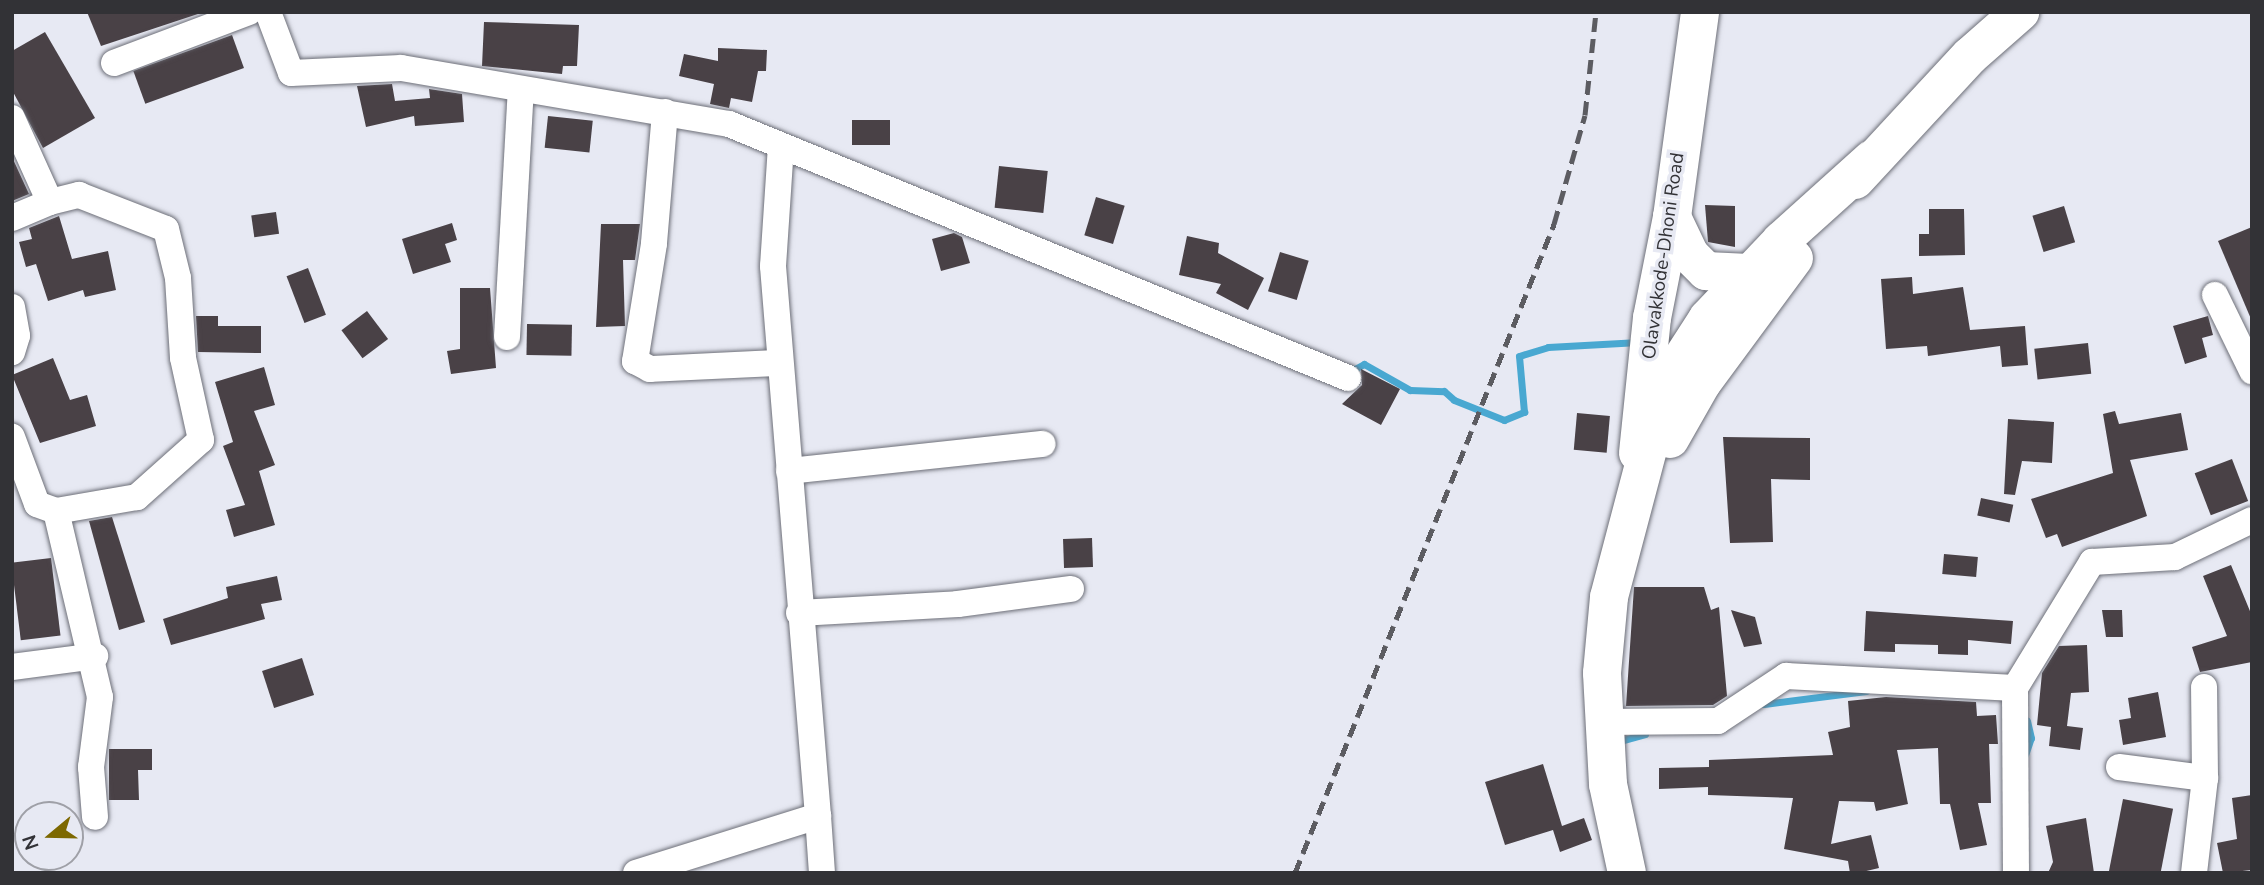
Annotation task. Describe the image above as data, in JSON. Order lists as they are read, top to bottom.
{
  "streets": {
    "main road": ["Olavakkode-Dhoni Road"]
  },
  "north": "left"
}
